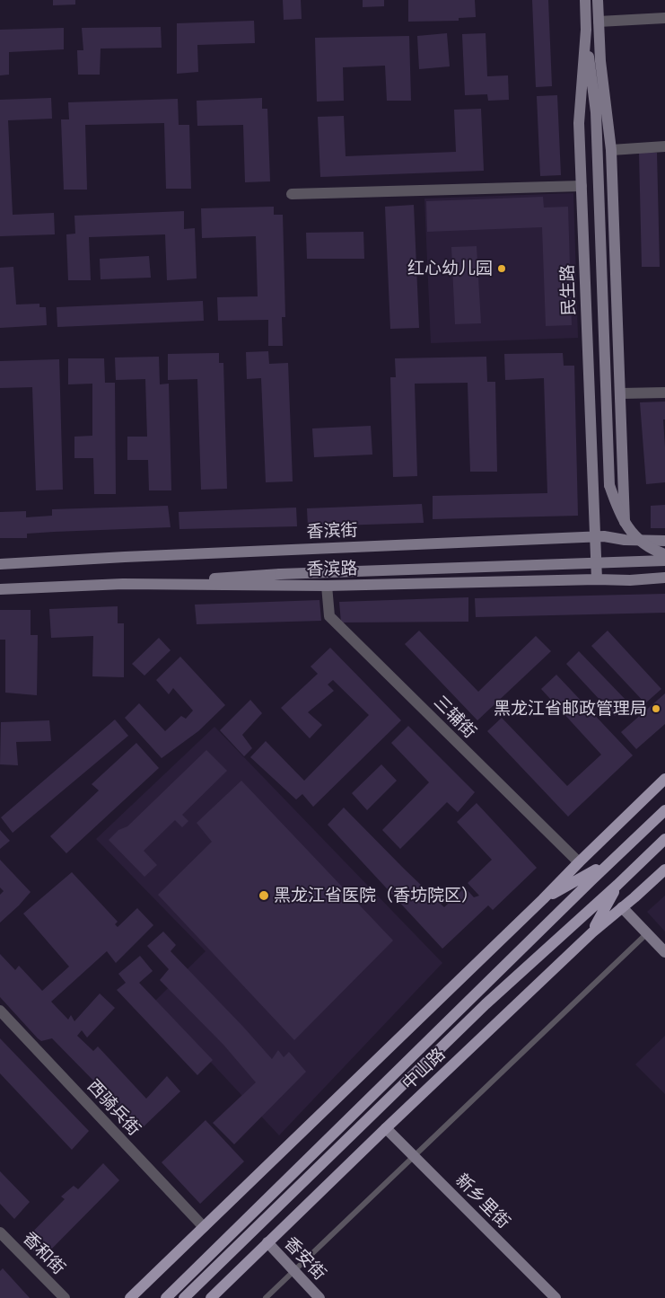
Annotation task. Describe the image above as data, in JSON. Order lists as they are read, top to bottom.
{
  "streets": {
    "main road": [
      "民生路",
      "香滨街",
      "香滨路",
      "中山路",
      "新乡里街",
      "香安街"
    ],
    "street": ["三辅街", "西骑兵街", "香和街"]
  },
  "crossings": [
    ["民生路", "香滨街"],
    ["民生路", "香滨路"],
    ["香滨路", "三辅街"],
    ["中山路", "新乡里街"],
    ["中山路", "香安街"]
  ],
  "places": ["红心幼儿园", "黑龙江省邮政管理局", "黑龙江省医院（香坊院区）"]
}
